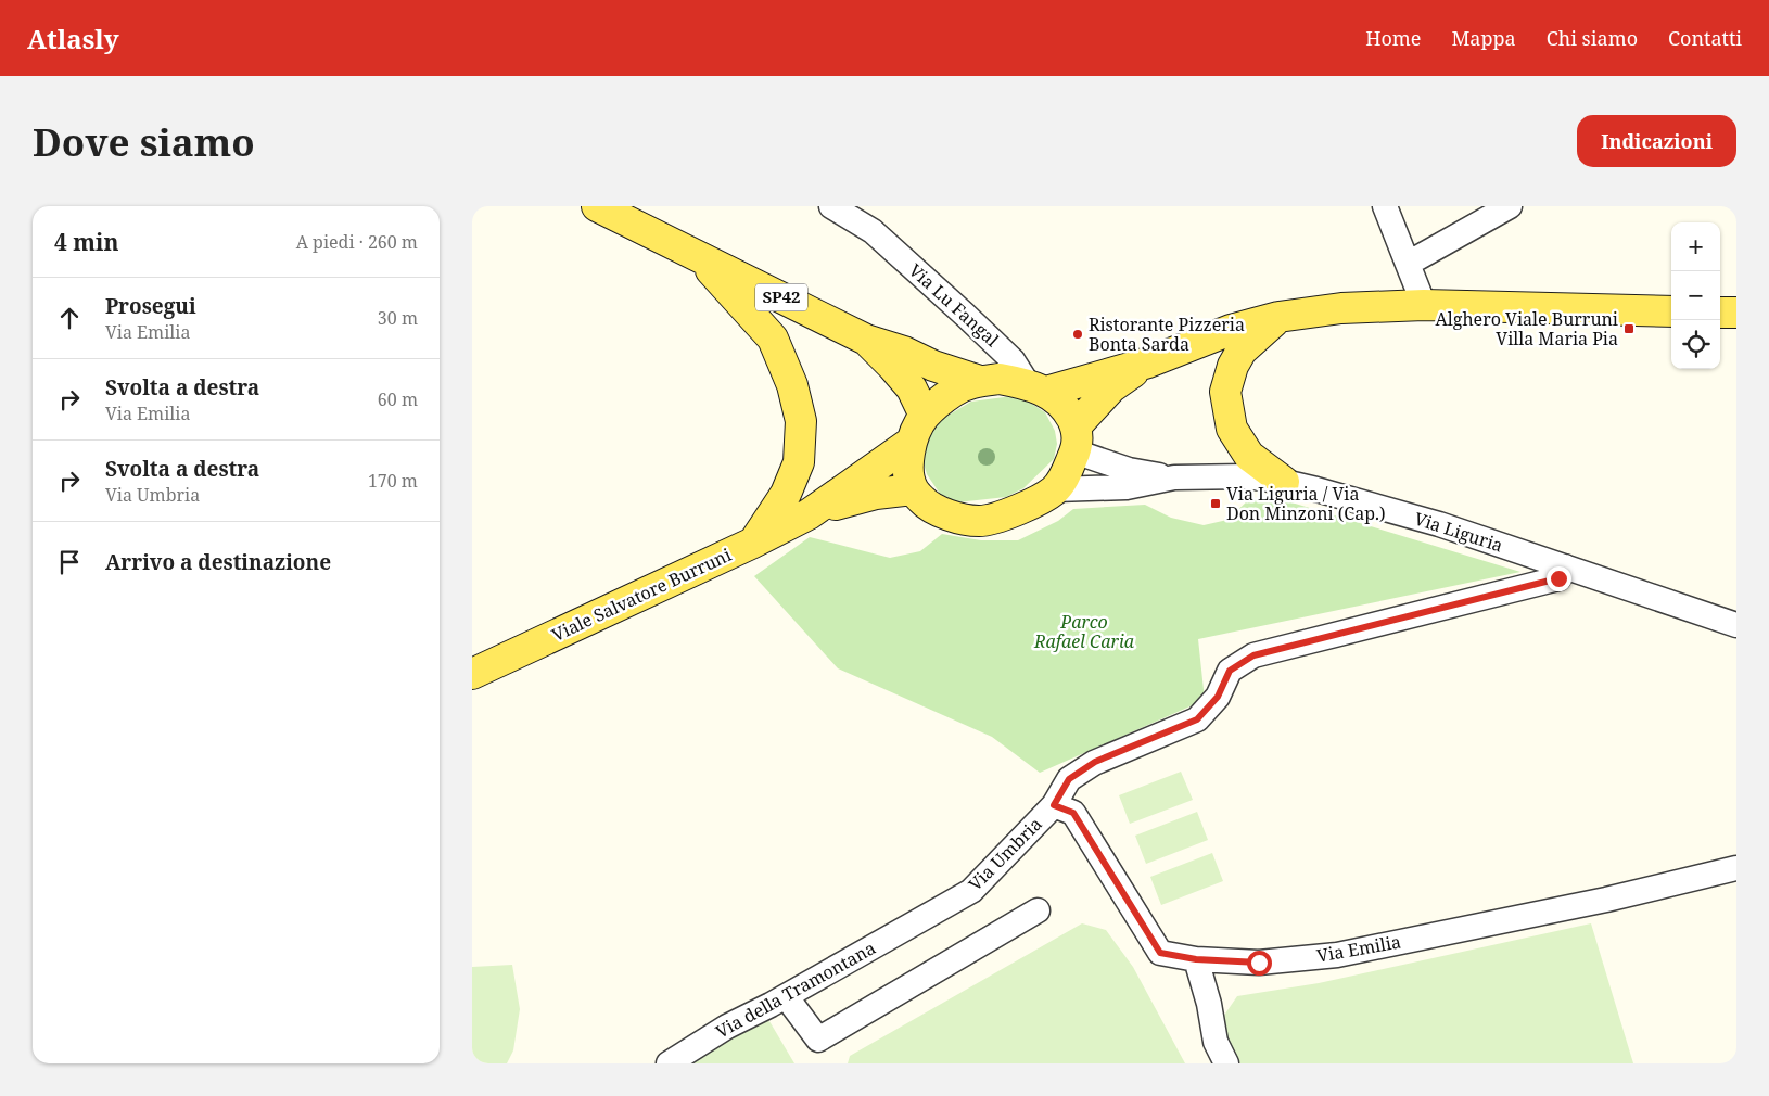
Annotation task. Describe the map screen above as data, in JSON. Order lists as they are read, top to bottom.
{
  "streets": {
    "main road": ["SP42", "Viale Salvatore Burruni"],
    "street": [
      "Via Lu Fangal",
      "Via Liguria",
      "Via Umbria",
      "Via Emilia",
      "Via della Tramontana"
    ]
  },
  "crossings": [
    ["SP42", "Via Lu Fangal"],
    ["SP42", "Via Liguria"],
    ["SP42", "Viale Salvatore Burruni"],
    ["Via Lu Fangal", "Via Liguria"],
    ["Via Lu Fangal", "Viale Salvatore Burruni"],
    ["Via Liguria", "Viale Salvatore Burruni"],
    ["Via Liguria", "Via Umbria"],
    ["Via Umbria", "Via Emilia"],
    ["Via Umbria", "Via della Tramontana"]
  ],
  "parks": ["Parco Rafael Caria"],
  "places": {
    "transit": ["Alghero Viale Burruni Villa Maria Pia", "Via Liguria / Via Don Minzoni (Cap.)"],
    "other": ["Ristorante Pizzeria Bonta Sarda"]
  },
  "page": {
    "header": "Atlasly",
    "nav": [
      "Home",
      "Mappa",
      "Chi siamo",
      "Contatti"
    ],
    "buttons": "Indicazioni",
    "title": "Dove siamo",
    "heading": ["4 min", "A piedi · 260 m"],
    "map_buttons": ["+", "−"],
    "list": [
      ["Prosegui", "Via Emilia", "30 m"],
      ["Svolta a destra", "Via Emilia", "60 m"],
      ["Svolta a destra", "Via Umbria", "170 m"],
      "Arrivo a destinazione"
    ]
  }
}
